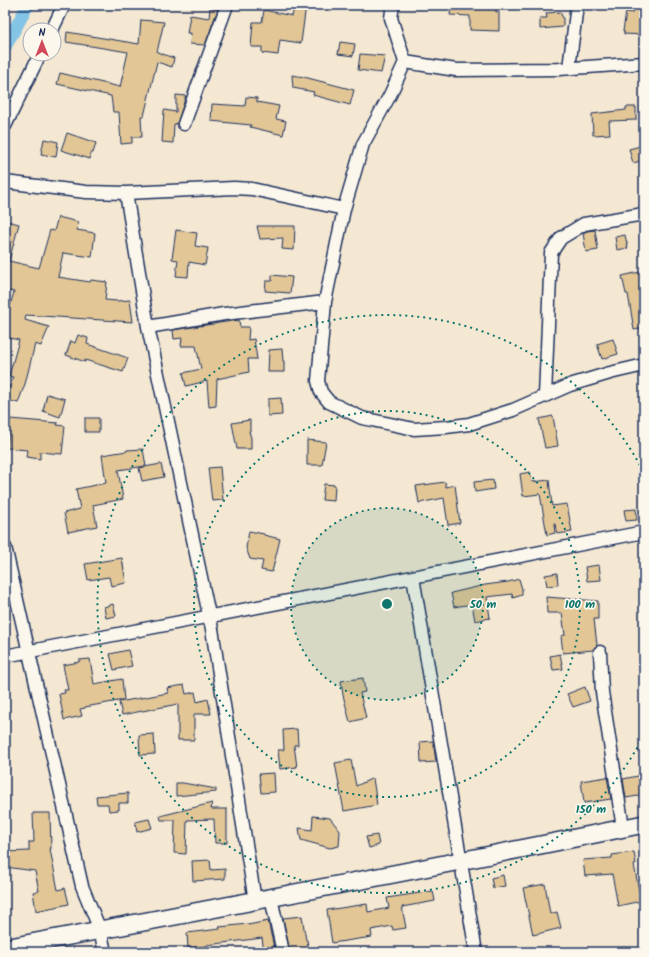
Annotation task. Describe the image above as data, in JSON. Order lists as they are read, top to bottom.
{
  "north": "top",
  "rings": ["50 m", "100 m", "150 m"]
}
